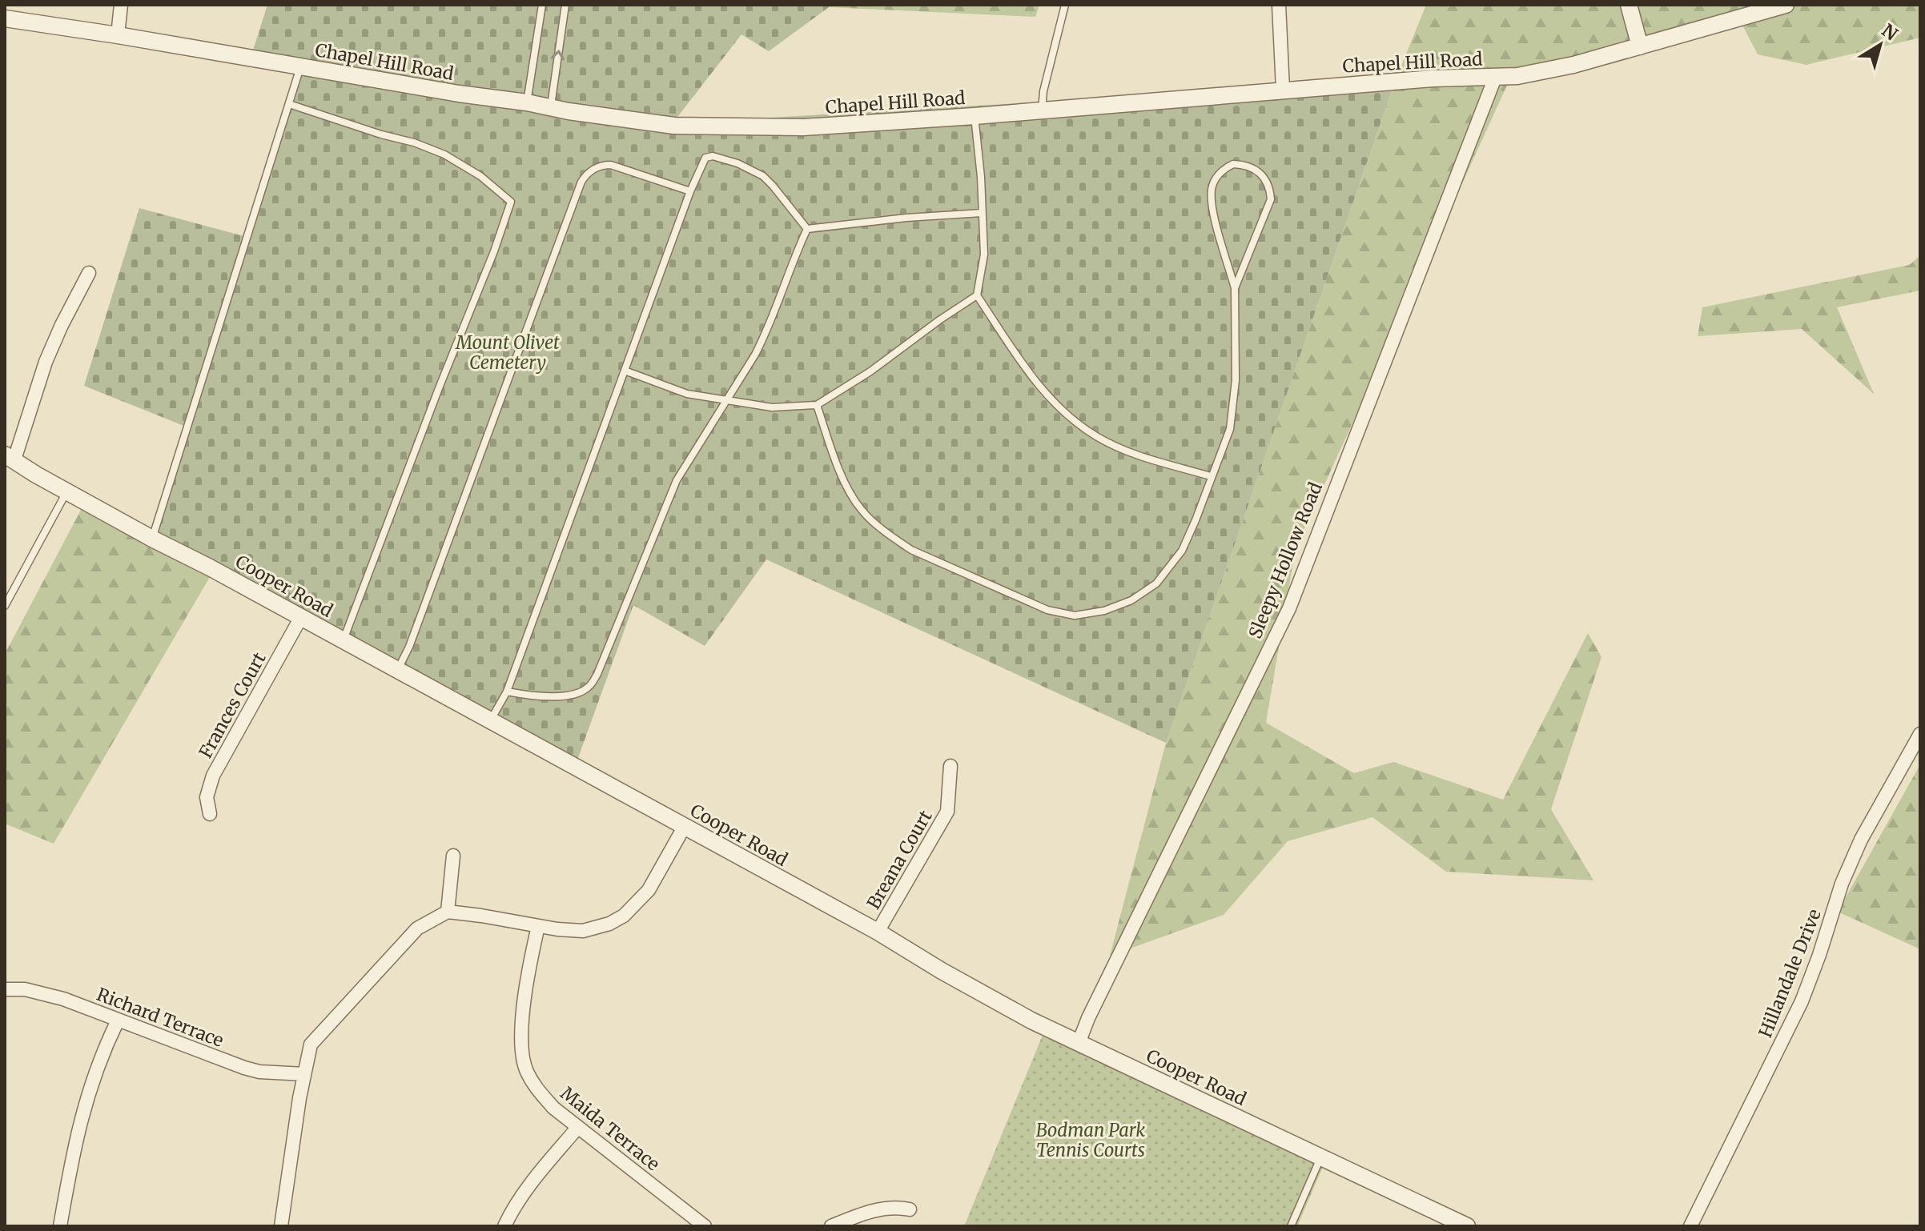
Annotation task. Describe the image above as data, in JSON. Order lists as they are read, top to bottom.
{
  "streets": {
    "street": [
      "Chapel Hill Road",
      "Sleepy Hollow Road",
      "Cooper Road",
      "Frances Court",
      "Breana Court",
      "Hillandale Drive",
      "Richard Terrace",
      "Maida Terrace"
    ]
  },
  "crossings": [
    ["Chapel Hill Road", "Sleepy Hollow Road"],
    ["Sleepy Hollow Road", "Cooper Road"],
    ["Cooper Road", "Frances Court"],
    ["Cooper Road", "Breana Court"]
  ],
  "parks": ["Mount Olivet Cemetery", "Bodman Park Tennis Courts"],
  "north": "top right"
}
